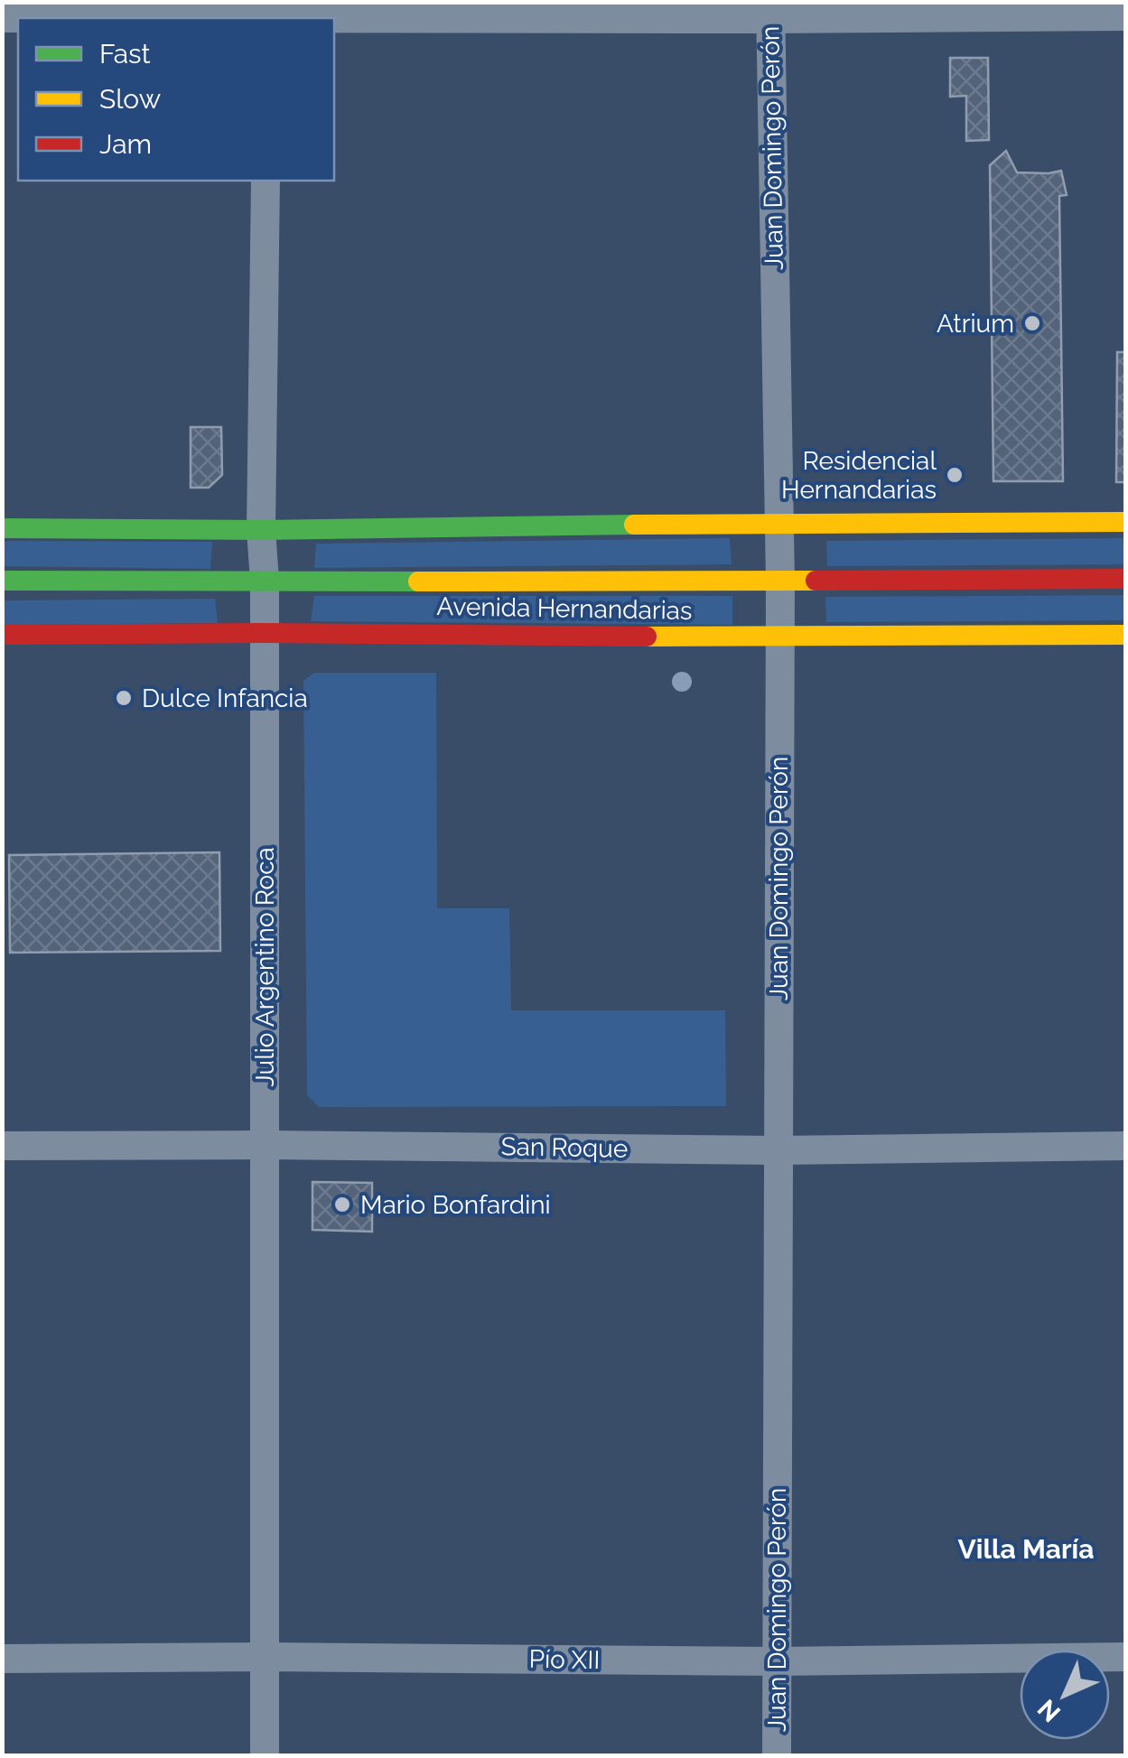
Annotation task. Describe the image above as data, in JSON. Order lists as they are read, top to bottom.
{
  "streets": {
    "main road": ["Avenida Hernandarias"],
    "street": [
      "Juan Domingo Perón",
      "Julio Argentino Roca",
      "San Roque",
      "Pío XII"
    ]
  },
  "crossings": [
    ["Juan Domingo Perón", "Avenida Hernandarias"],
    ["Juan Domingo Perón", "San Roque"],
    ["Juan Domingo Perón", "Pío XII"],
    ["Avenida Hernandarias", "Julio Argentino Roca"],
    ["Julio Argentino Roca", "San Roque"],
    ["Julio Argentino Roca", "Pío XII"]
  ],
  "districts": ["Villa María"],
  "places": [
    "Atrium",
    "Residencial Hernandarias",
    "Dulce Infancia",
    "Mario Bonfardini"
  ],
  "legend": ["Fast", "Slow", "Jam"],
  "north": "bottom left"
}
